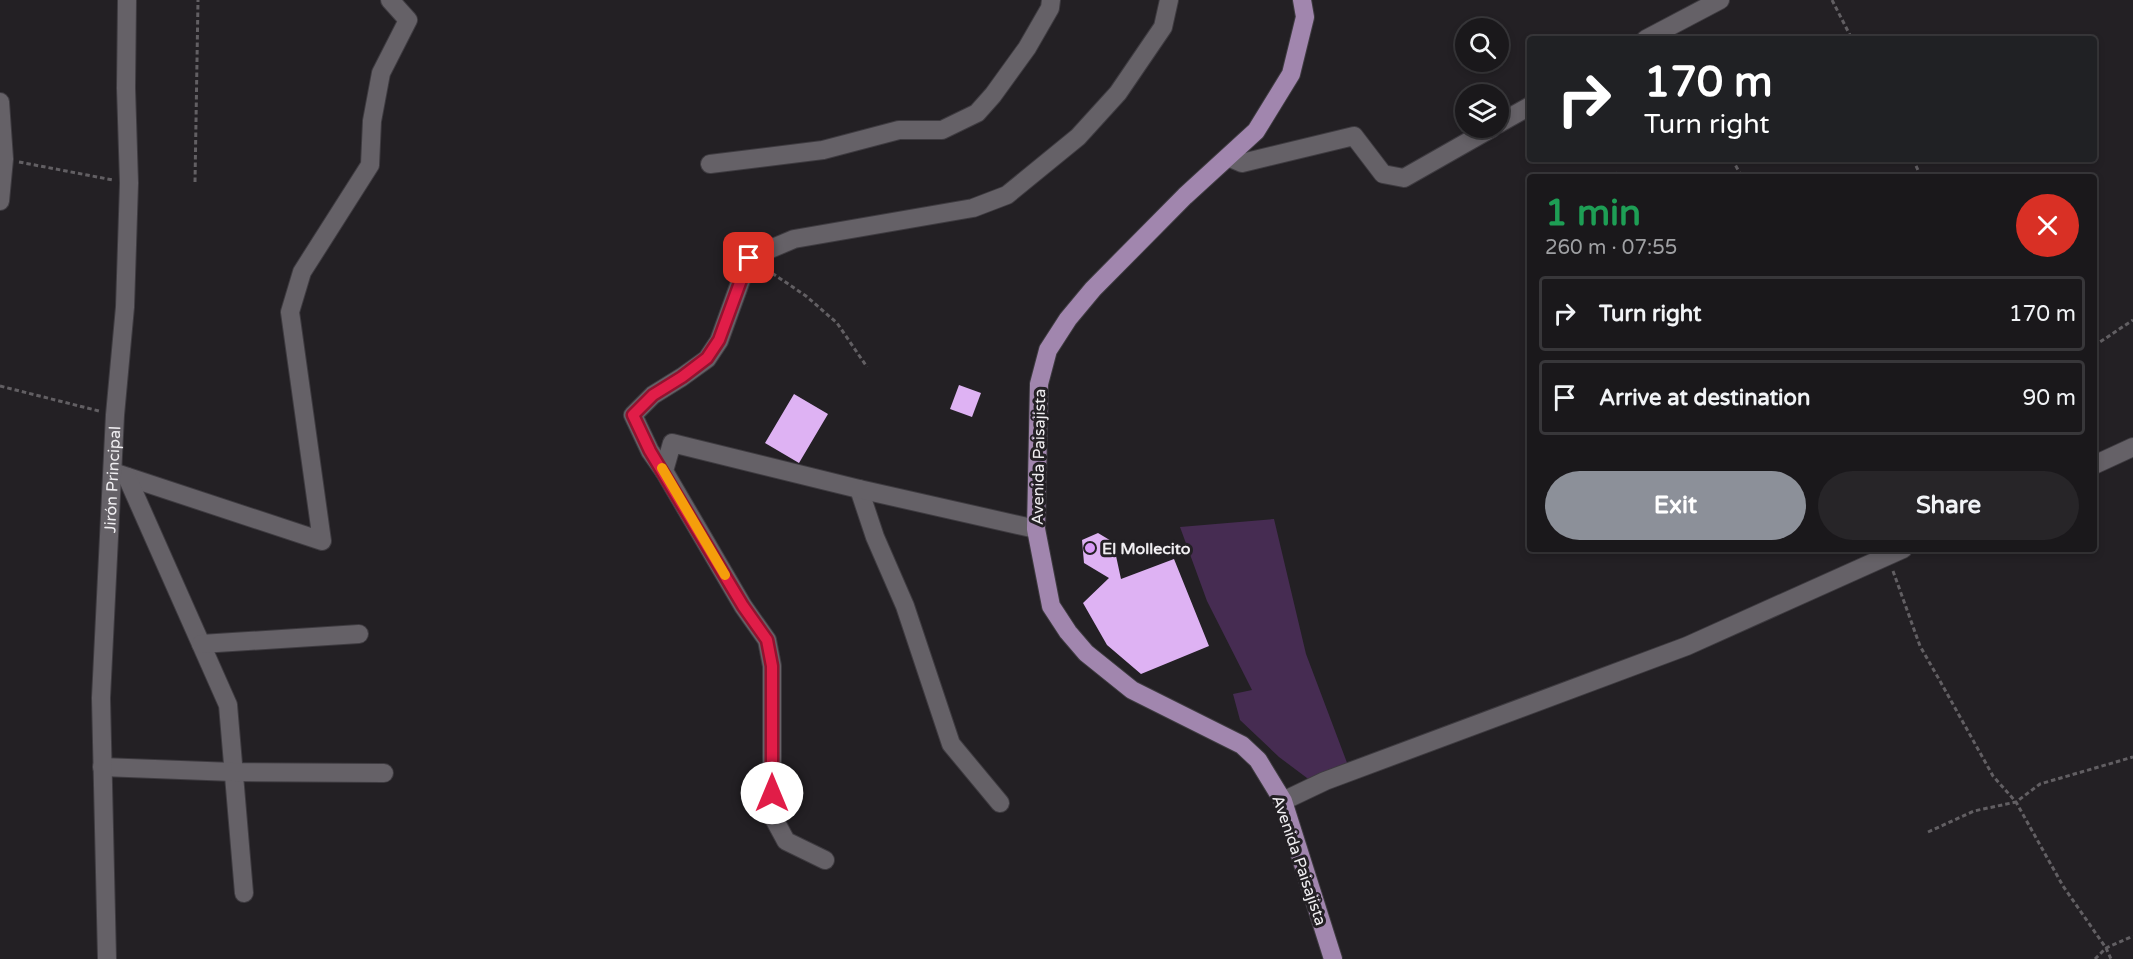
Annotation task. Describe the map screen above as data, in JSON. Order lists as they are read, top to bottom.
{
  "streets": {
    "main road": ["Avenida Paisajista"],
    "street": ["Jirón Principal"]
  },
  "places": ["El Mollecito"],
  "page": {
    "turn": ["170 m", "Turn right"],
    "heading": ["1 min", "260 m · 07:55"],
    "list": [
      {
        "name": "Turn right",
        "value": "170 m"
      },
      {
        "name": "Arrive at destination",
        "value": "90 m"
      }
    ],
    "buttons": ["Exit", "Share"]
  }
}
